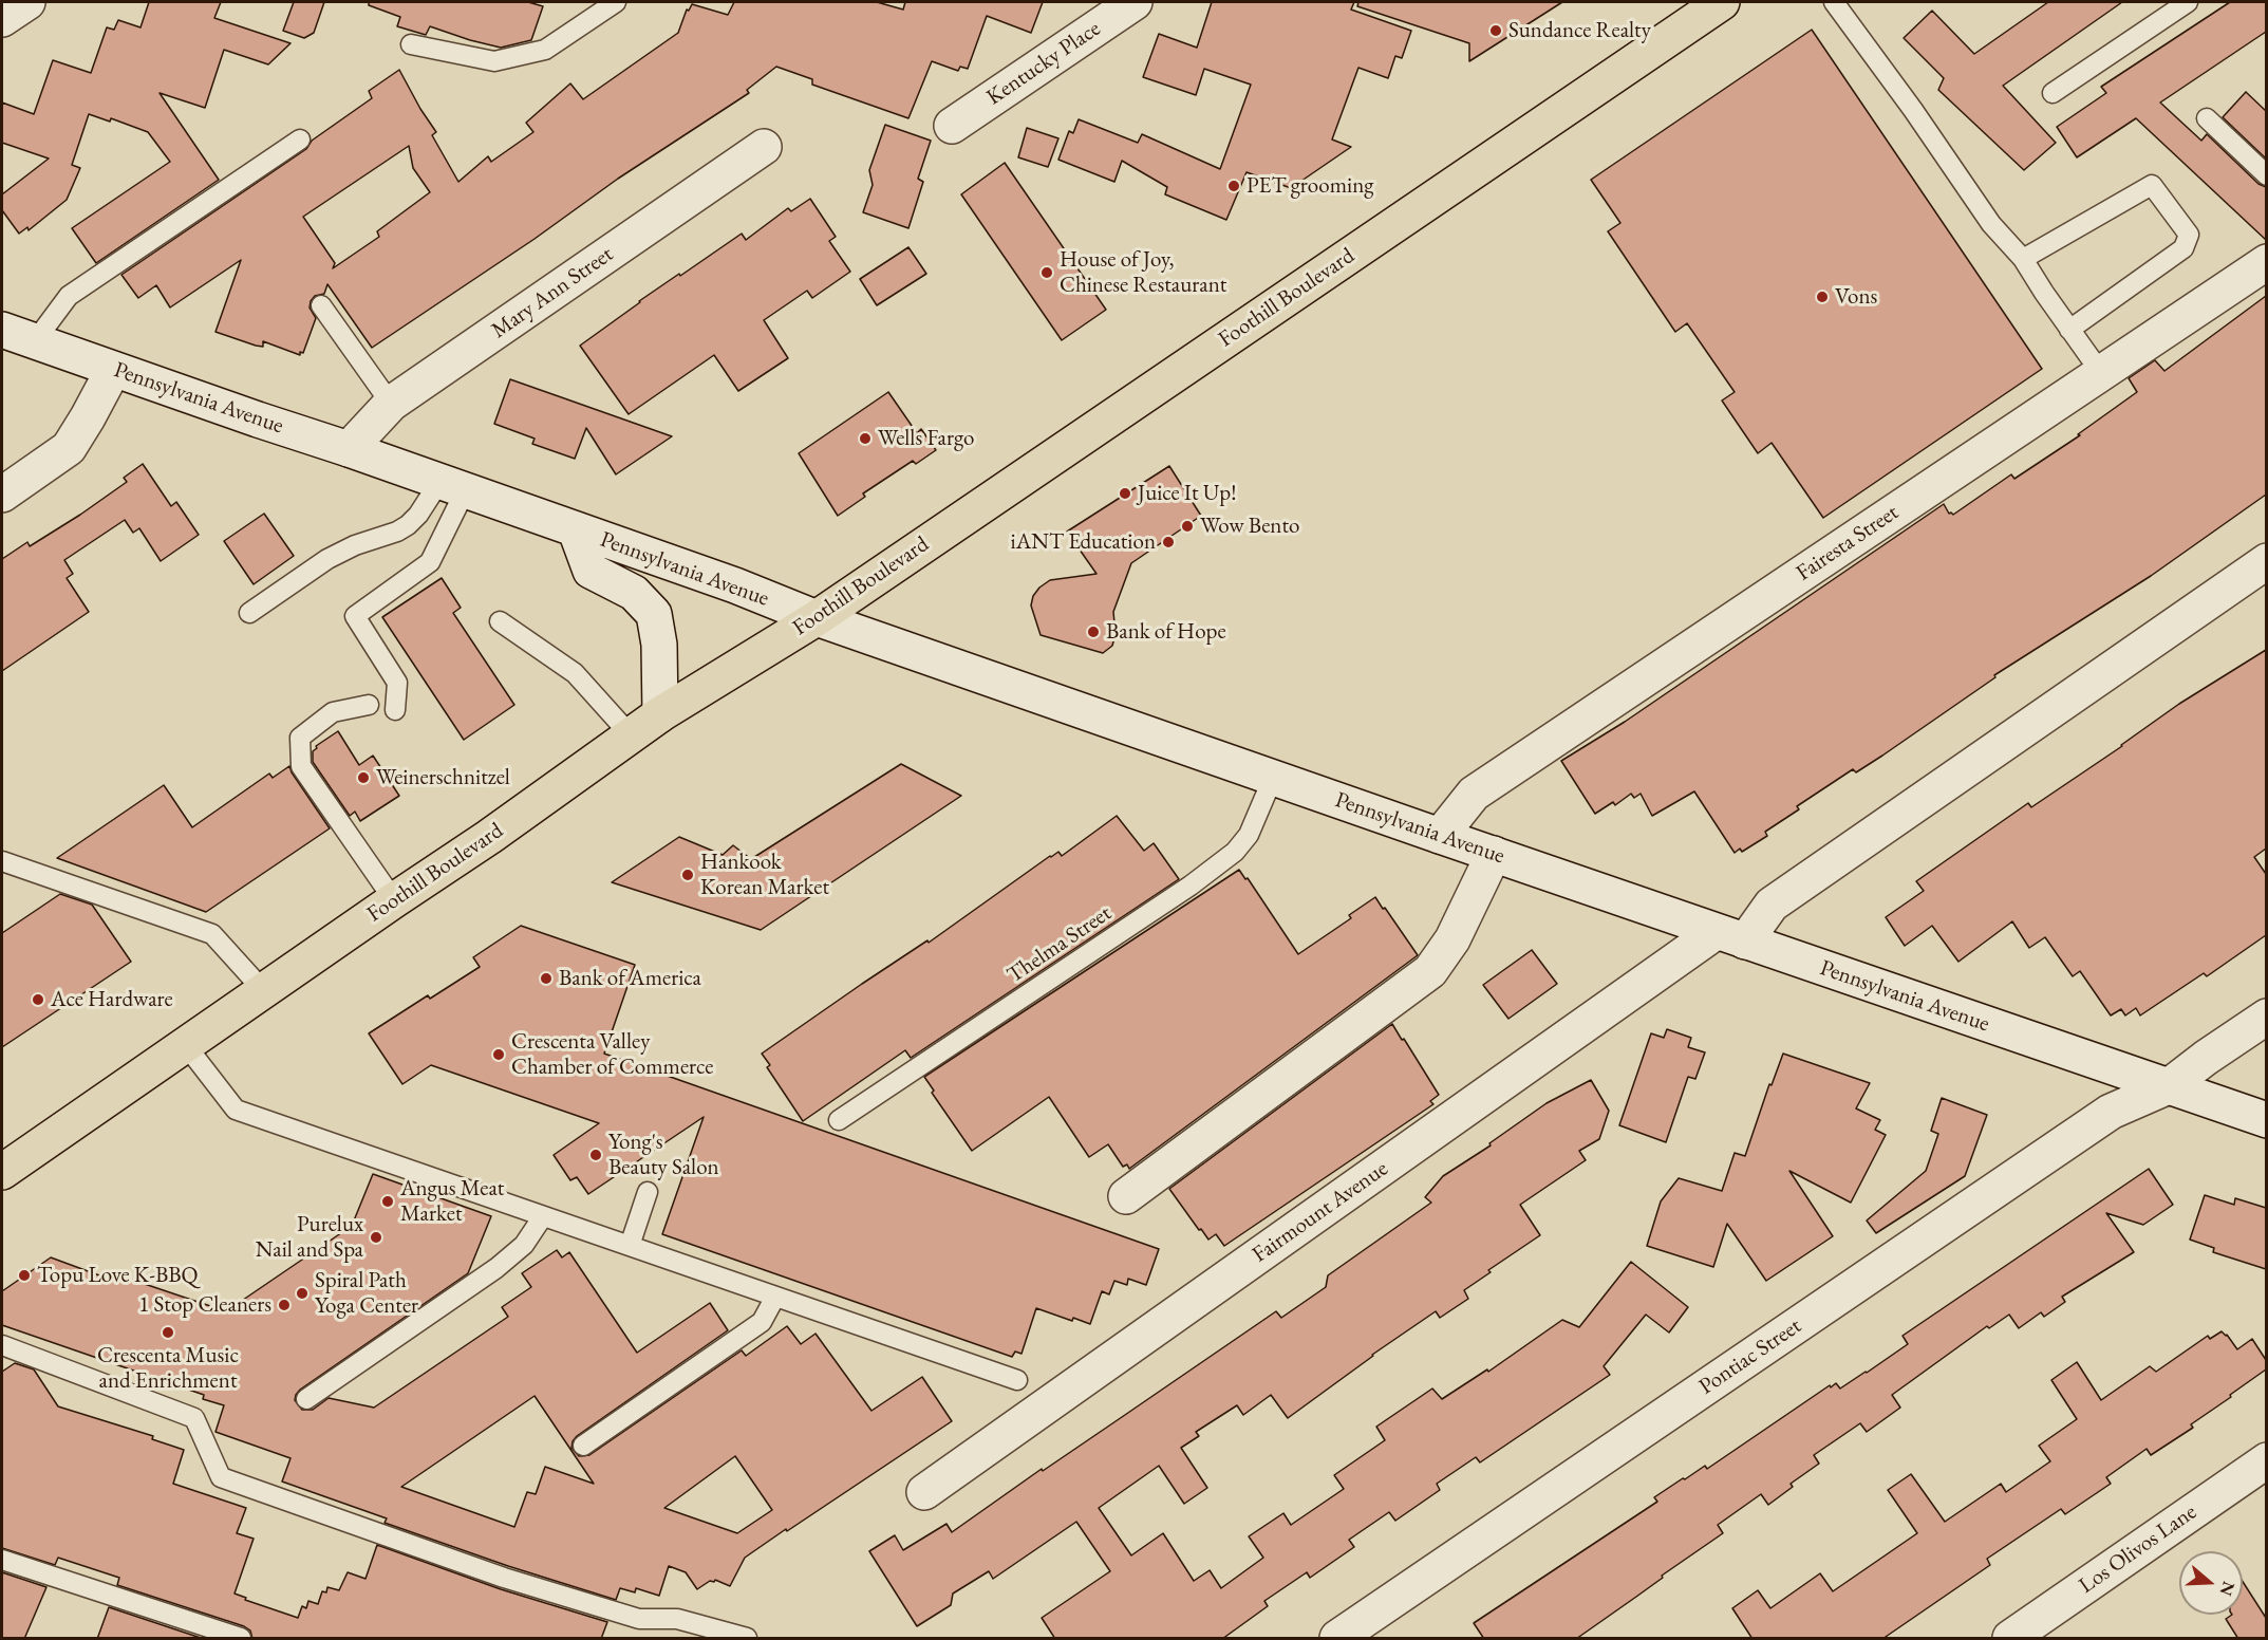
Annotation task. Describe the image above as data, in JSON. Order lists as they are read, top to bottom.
{
  "streets": {
    "main road": ["Foothill Boulevard"],
    "street": [
      "Kentucky Place",
      "Mary Ann Street",
      "Pennsylvania Avenue",
      "Fairesta Street",
      "Fairmount Avenue",
      "Pontiac Street",
      "Los Olivos Lane"
    ],
    "lane": ["Thelma Street"]
  },
  "crossings": [
    ["Mary Ann Street", "Pennsylvania Avenue"],
    ["Foothill Boulevard", "Pennsylvania Avenue"],
    ["Pennsylvania Avenue", "Fairesta Street"],
    ["Pennsylvania Avenue", "Thelma Street"],
    ["Pennsylvania Avenue", "Fairmount Avenue"],
    ["Pennsylvania Avenue", "Pontiac Street"]
  ],
  "places": [
    "Sundance Realty",
    "PET grooming",
    "House of Joy, Chinese Restaurant",
    "Vons",
    "Wells Fargo",
    "Juice It Up!",
    "Wow Bento",
    "iANT Education",
    "Bank of Hope",
    "Weinerschnitzel",
    "Hankook Korean Market",
    "Bank of America",
    "Ace Hardware",
    "Crescenta Valley Chamber of Commerce",
    "Yong's Beauty Salon",
    "Angus Meat Market",
    "Purelux Nail and Spa",
    "Topu Love K-BBQ",
    "Spiral Path Yoga Center",
    "1 Stop Cleaners",
    "Crescenta Music and Enrichment"
  ],
  "north": "right"
}
